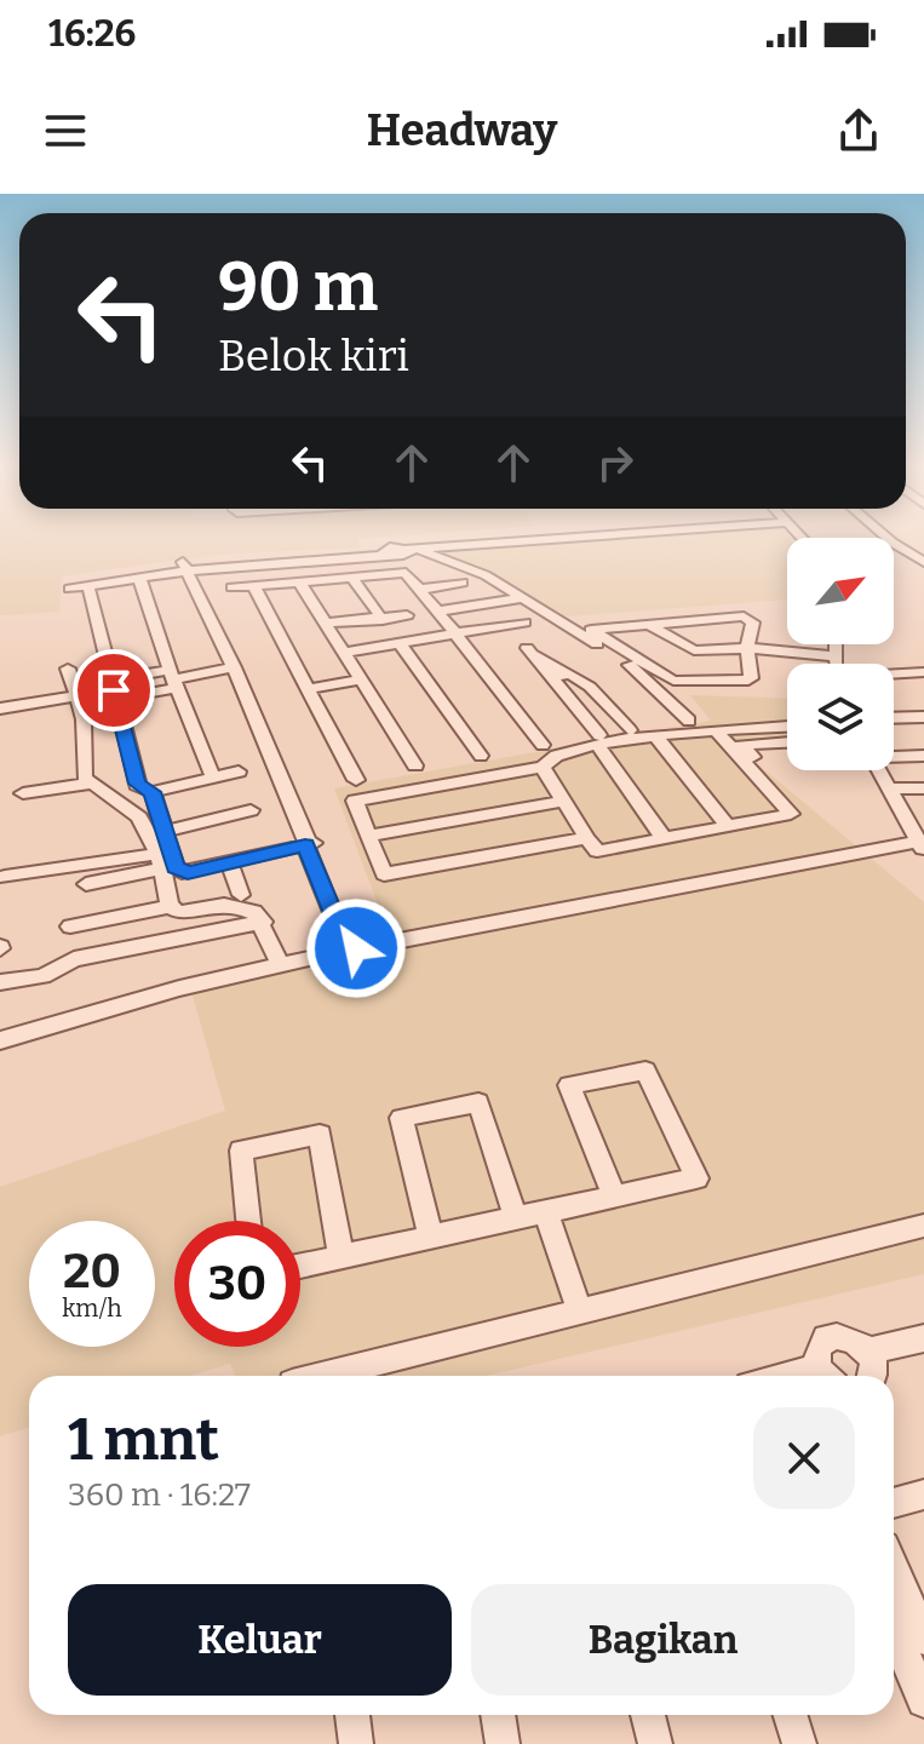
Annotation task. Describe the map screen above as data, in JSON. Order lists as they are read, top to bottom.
{
  "north": "top right",
  "page": {
    "status": "16:26",
    "header": "Headway",
    "turn": ["90 m", "Belok kiri"],
    "speed": "20 km/h",
    "limit": "30",
    "heading": ["1 mnt", "360 m · 16:27"],
    "buttons": ["Keluar", "Bagikan"]
  }
}
